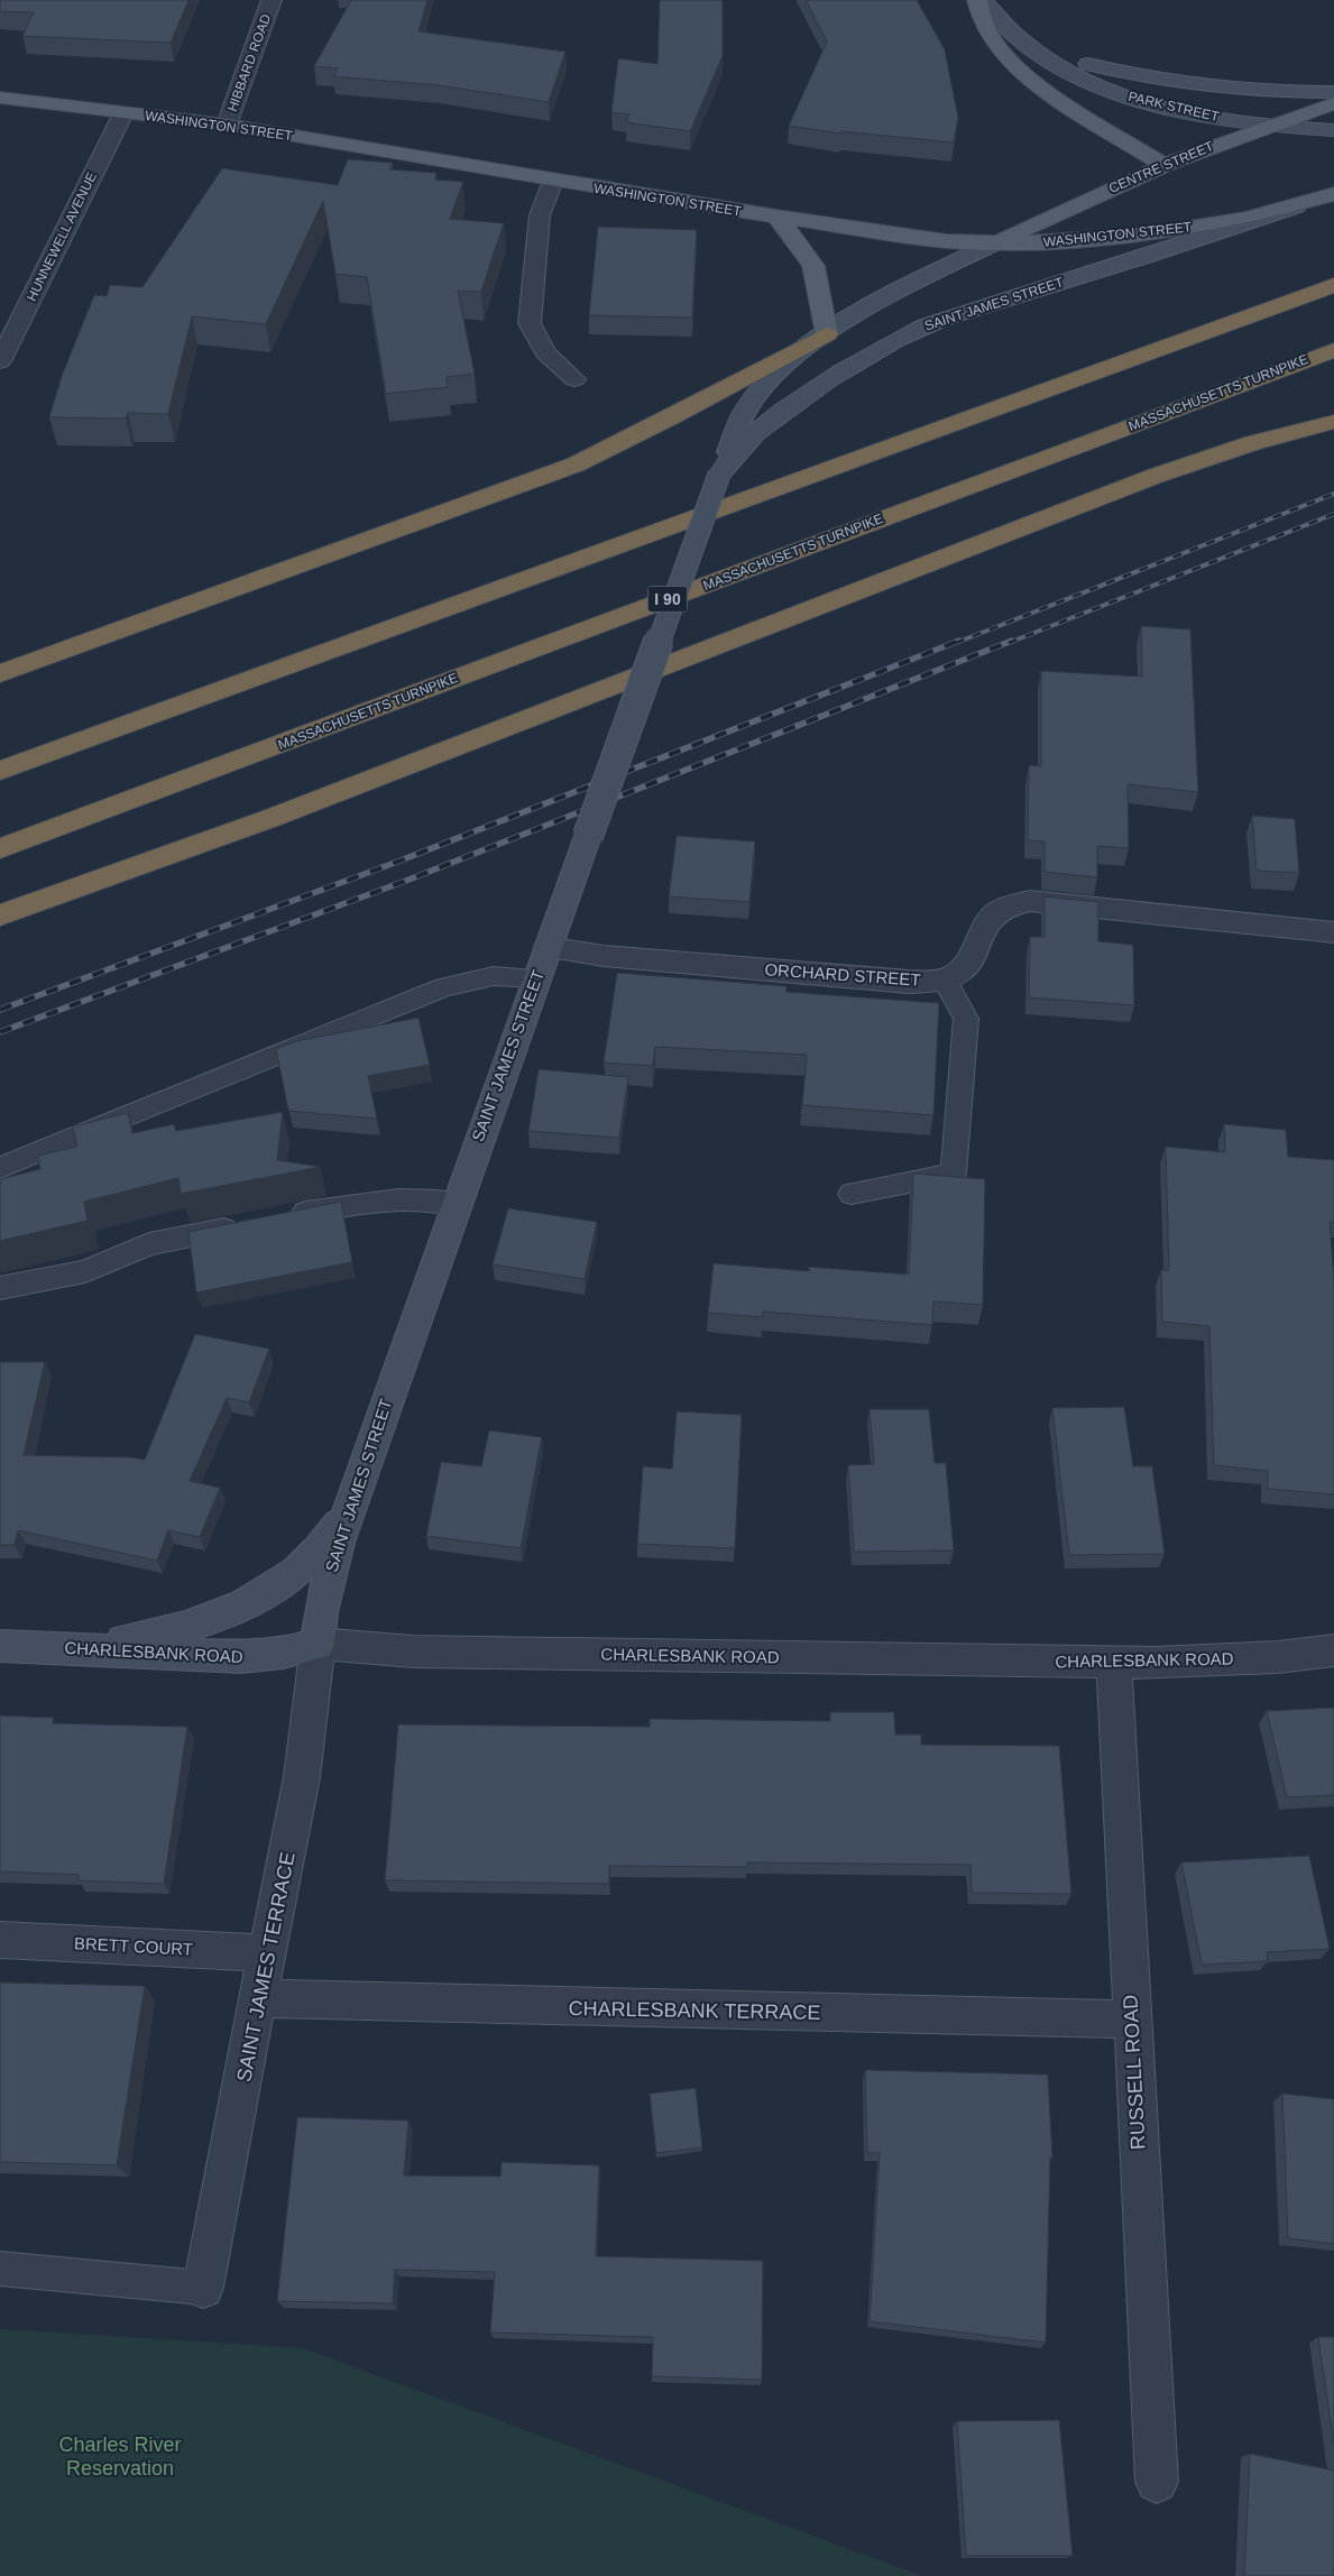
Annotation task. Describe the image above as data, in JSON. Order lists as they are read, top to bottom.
{
  "streets": {
    "highway": ["MASSACHUSETTS TURNPIKE", "I 90"],
    "main road": ["WASHINGTON STREET", "CENTRE STREET"],
    "street": [
      "HIBBARD ROAD",
      "PARK STREET",
      "HUNNEWELL AVENUE",
      "SAINT JAMES STREET",
      "ORCHARD STREET",
      "CHARLESBANK ROAD",
      "BRETT COURT",
      "SAINT JAMES TERRACE",
      "CHARLESBANK TERRACE",
      "RUSSELL ROAD"
    ]
  },
  "crossings": [
    ["HIBBARD ROAD", "WASHINGTON STREET"],
    ["PARK STREET", "CENTRE STREET"],
    ["WASHINGTON STREET", "CENTRE STREET"],
    ["WASHINGTON STREET", "HUNNEWELL AVENUE"],
    ["WASHINGTON STREET", "SAINT JAMES STREET"],
    ["CENTRE STREET", "SAINT JAMES STREET"],
    ["SAINT JAMES STREET", "ORCHARD STREET"],
    ["SAINT JAMES STREET", "CHARLESBANK ROAD"],
    ["SAINT JAMES STREET", "SAINT JAMES TERRACE"],
    ["CHARLESBANK ROAD", "SAINT JAMES TERRACE"],
    ["CHARLESBANK ROAD", "RUSSELL ROAD"],
    ["BRETT COURT", "SAINT JAMES TERRACE"],
    ["SAINT JAMES TERRACE", "CHARLESBANK TERRACE"],
    ["CHARLESBANK TERRACE", "RUSSELL ROAD"]
  ],
  "parks": ["Charles River Reservation"]
}
